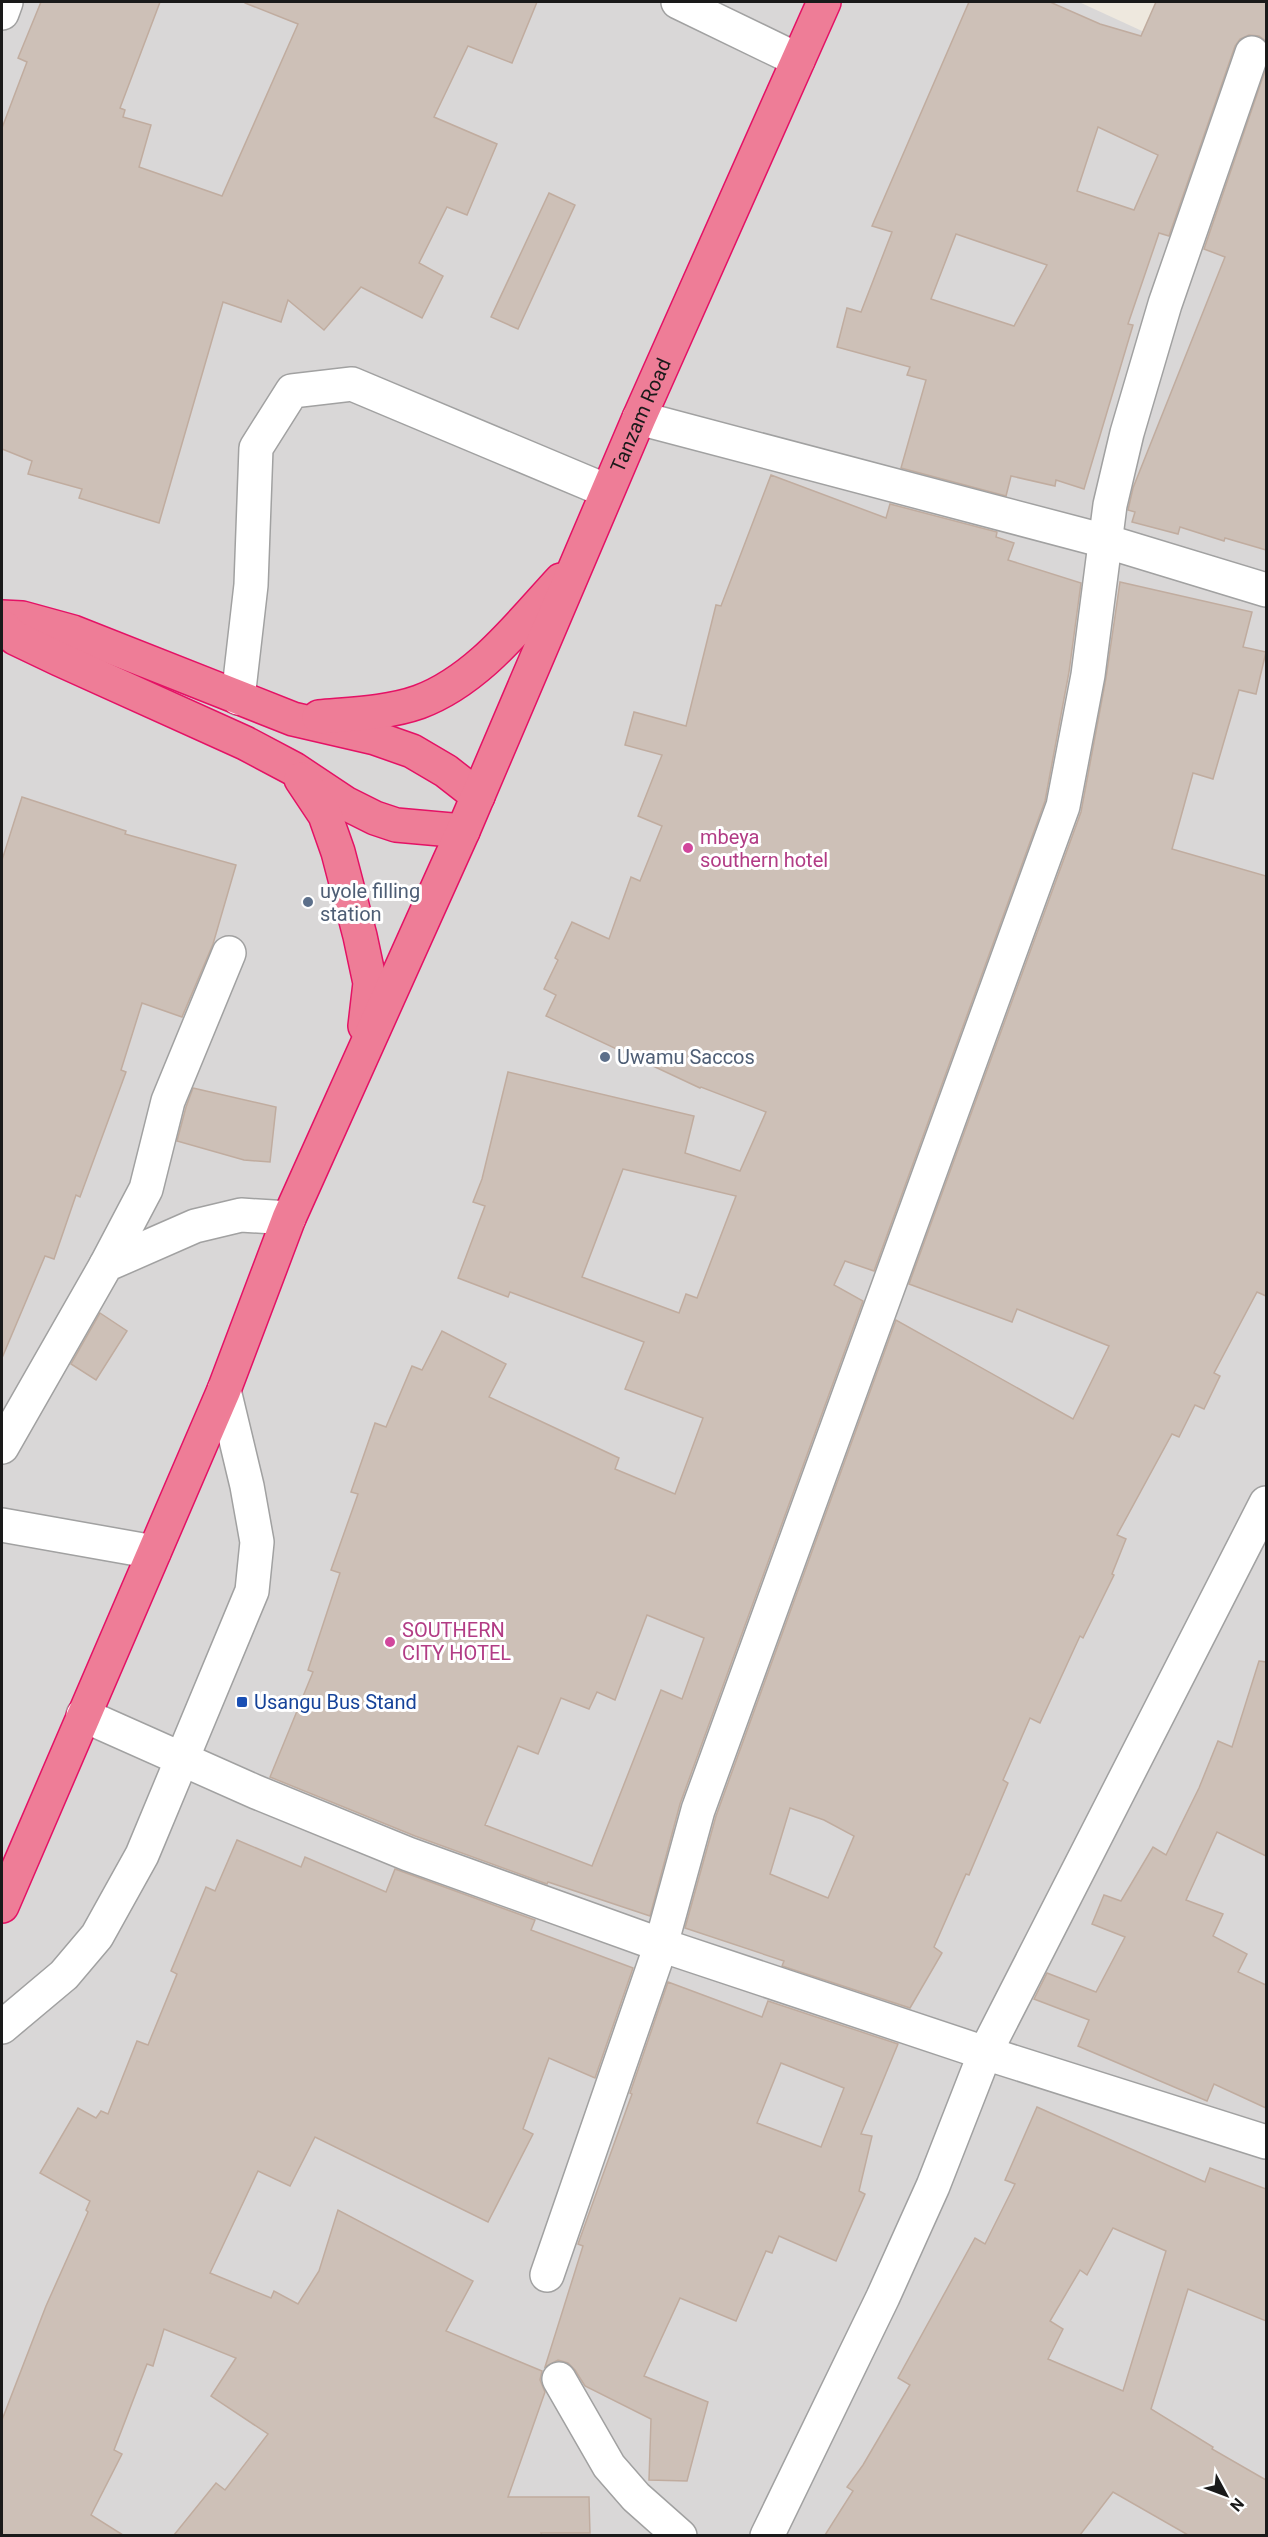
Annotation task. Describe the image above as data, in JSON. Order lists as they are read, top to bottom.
{
  "streets": {
    "highway": ["Tanzam Road"]
  },
  "places": {
    "other": [
      "mbeya southern hotel",
      "uyole filling station",
      "Uwamu Saccos",
      "SOUTHERN CITY HOTEL"
    ],
    "transit": ["Usangu Bus Stand"]
  },
  "north": "bottom right"
}
